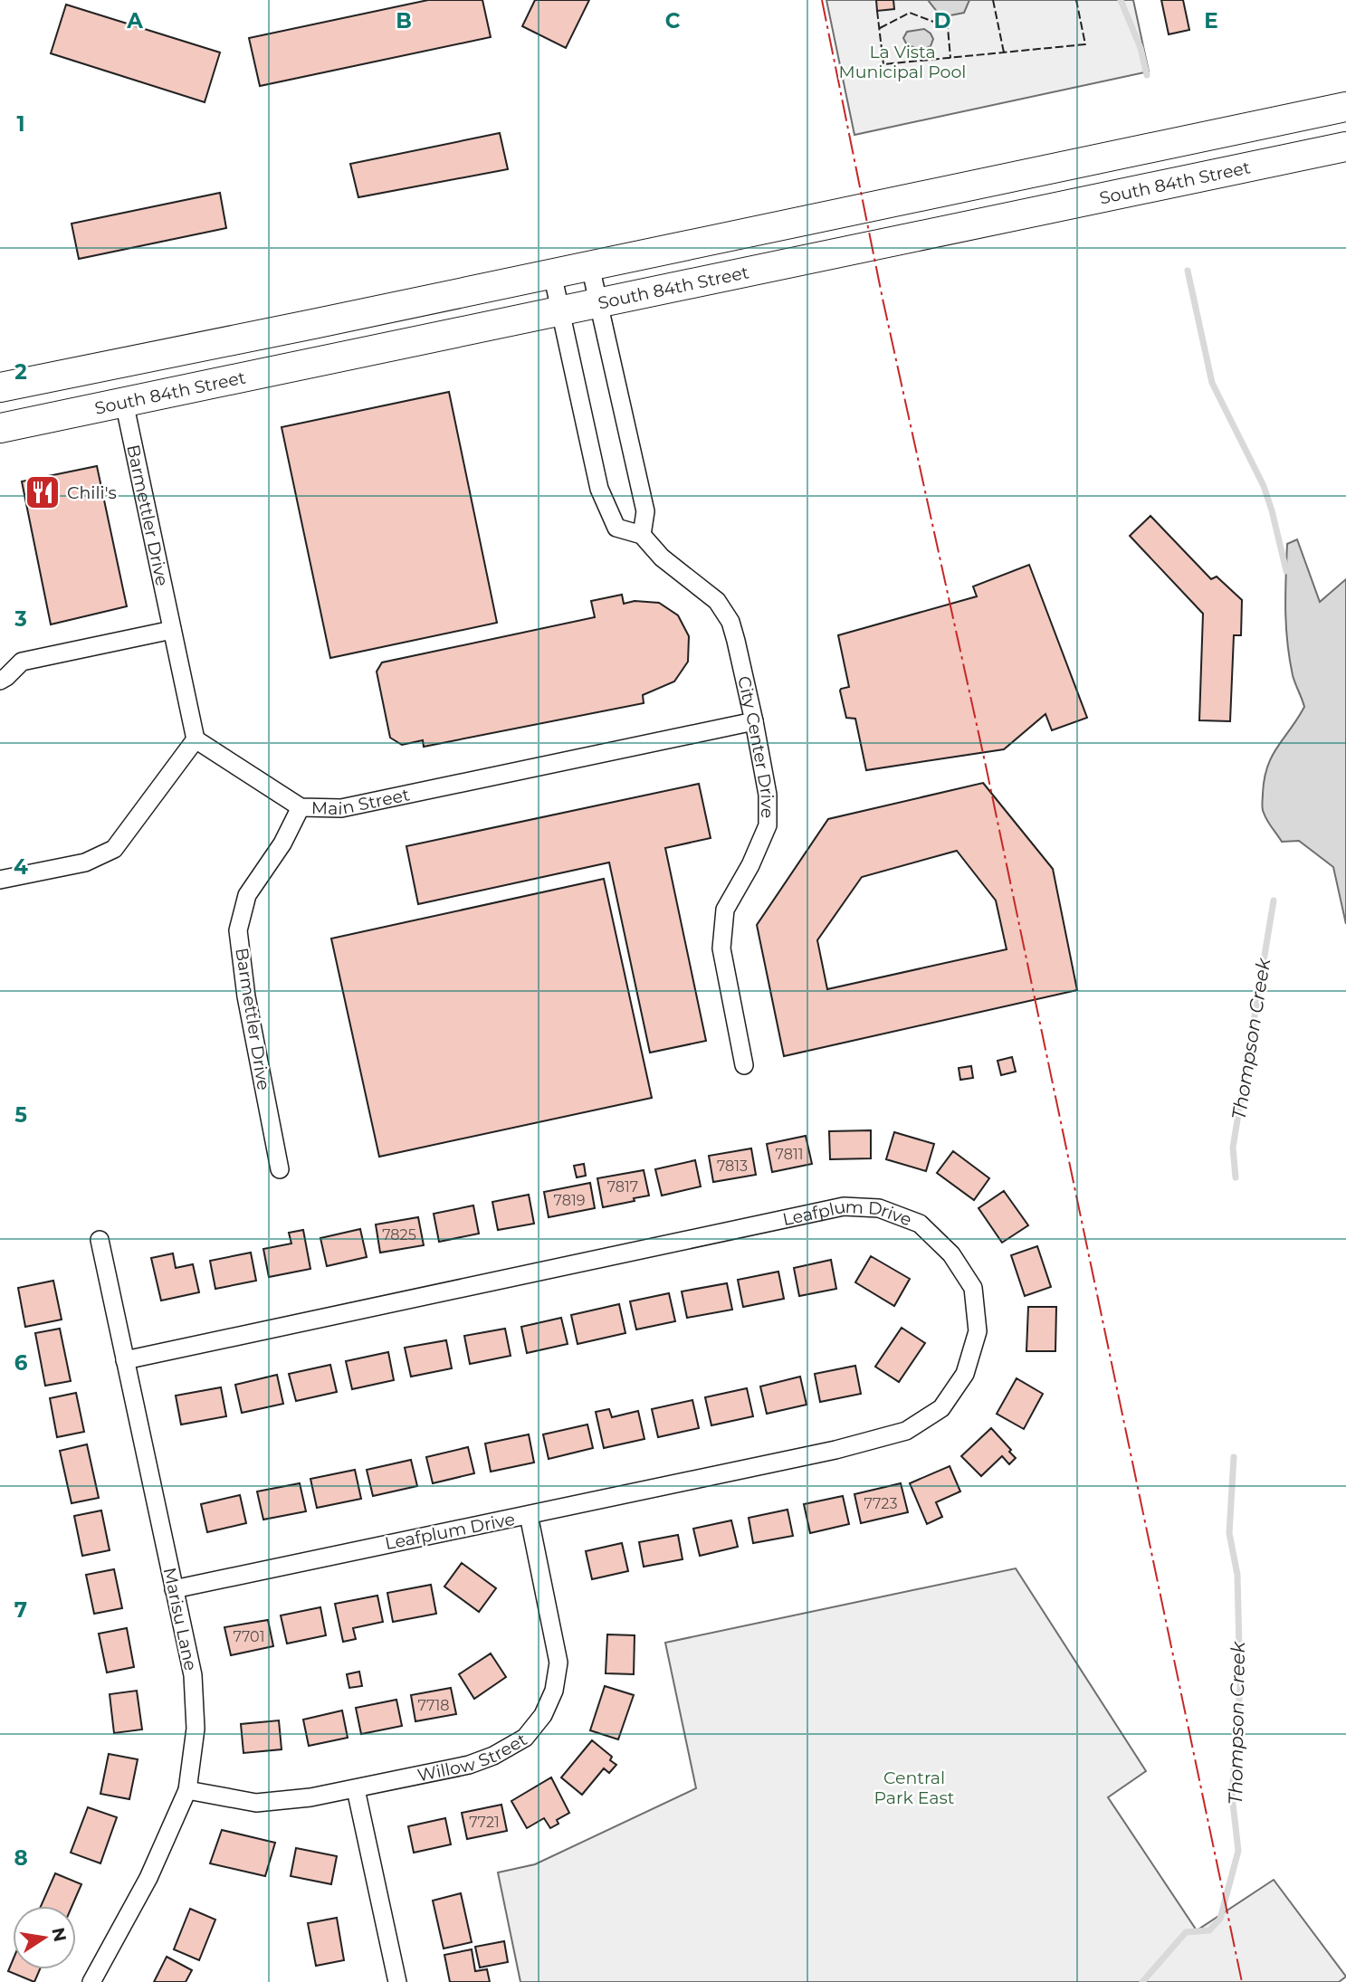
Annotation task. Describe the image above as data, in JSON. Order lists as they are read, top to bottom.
{
  "streets": {
    "main road": ["South 84th Street"],
    "street": [
      "Barmettler Drive",
      "City Center Drive",
      "Main Street",
      "Leafplum Drive",
      "Marisu Lane",
      "Willow Street"
    ]
  },
  "crossings": [
    ["South 84th Street", "Barmettler Drive"],
    ["South 84th Street", "City Center Drive"],
    ["Barmettler Drive", "Main Street"],
    ["City Center Drive", "Main Street"],
    ["Leafplum Drive", "Marisu Lane"],
    ["Leafplum Drive", "Willow Street"],
    ["Marisu Lane", "Willow Street"]
  ],
  "water": ["Thompson Creek"],
  "parks": ["La Vista Municipal Pool", "Central Park East"],
  "places": {
    "restaurant": ["Chili's"]
  },
  "house_numbers": [
    "7811",
    "7813",
    "7817",
    "7819",
    "7825",
    "7723",
    "7701",
    "7718",
    "7721"
  ],
  "north": "right",
  "grid": {
    "columns": [
      "A",
      "B",
      "C",
      "D",
      "E"
    ],
    "rows": [
      "1",
      "2",
      "3",
      "4",
      "5",
      "6",
      "7",
      "8"
    ]
  }
}
